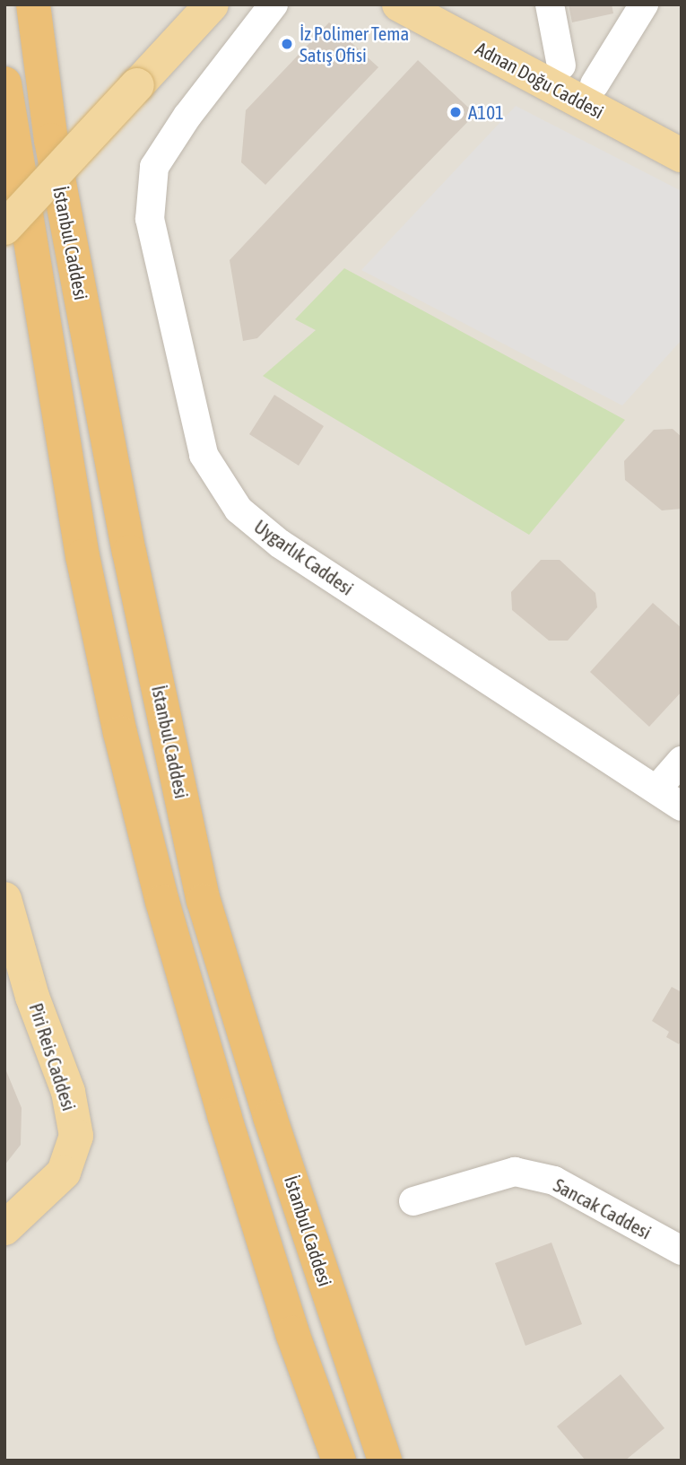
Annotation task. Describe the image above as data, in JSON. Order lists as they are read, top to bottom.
{
  "streets": {
    "highway": ["İstanbul Caddesi"],
    "main road": ["Adnan Doğu Caddesi", "Piri Reis Caddesi"],
    "street": ["Uygarlık Caddesi", "Sancak Caddesi"]
  },
  "places": ["İz Polimer Tema Satış Ofisi", "A101"]
}
